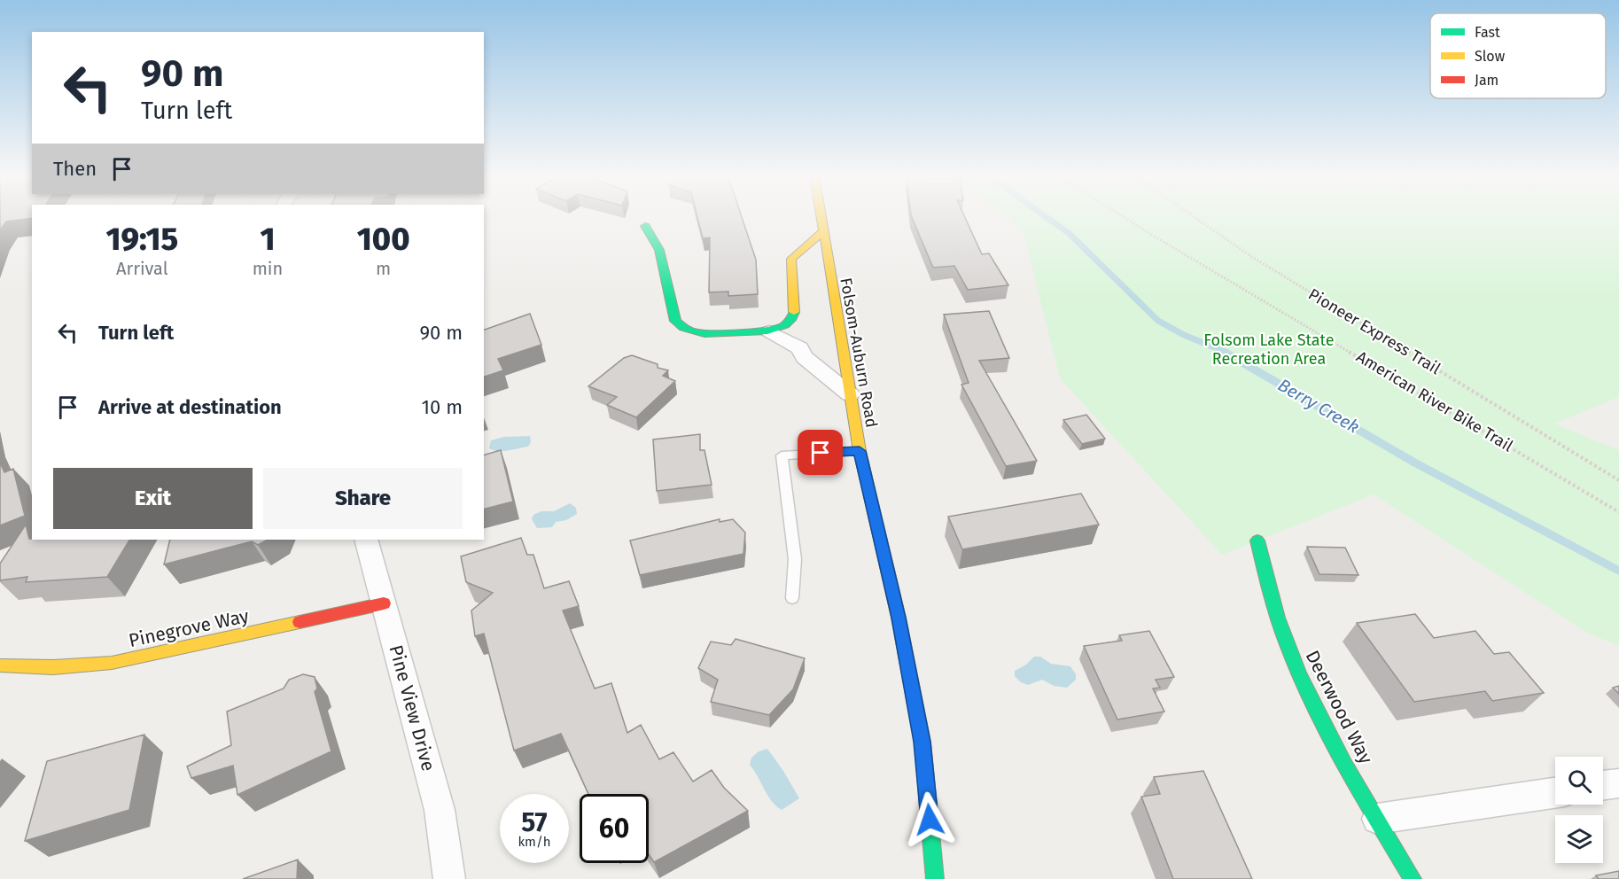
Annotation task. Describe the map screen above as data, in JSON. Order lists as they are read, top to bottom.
{
  "streets": {
    "street": [
      "Folsom-Auburn Road",
      "Pinegrove Way",
      "Deerwood Way",
      "Pine View Drive"
    ],
    "path": ["Pioneer Express Trail", "American River Bike Trail"]
  },
  "crossings": [
    ["Pinegrove Way", "Pine View Drive"]
  ],
  "water": ["Berry Creek"],
  "parks": ["Folsom Lake State Recreation Area"],
  "legend": ["Fast", "Slow", "Jam"],
  "page": {
    "turn": ["90 m", "Turn left"],
    "then": "Then",
    "eta": [
      "19:15",
      "Arrival",
      "1",
      "min",
      "100",
      "m"
    ],
    "list": [
      {
        "name": "Turn left",
        "value": "90 m"
      },
      {
        "name": "Arrive at destination",
        "value": "10 m"
      }
    ],
    "buttons": ["Exit", "Share"],
    "speed": "57 km/h",
    "limit": "60"
  }
}
